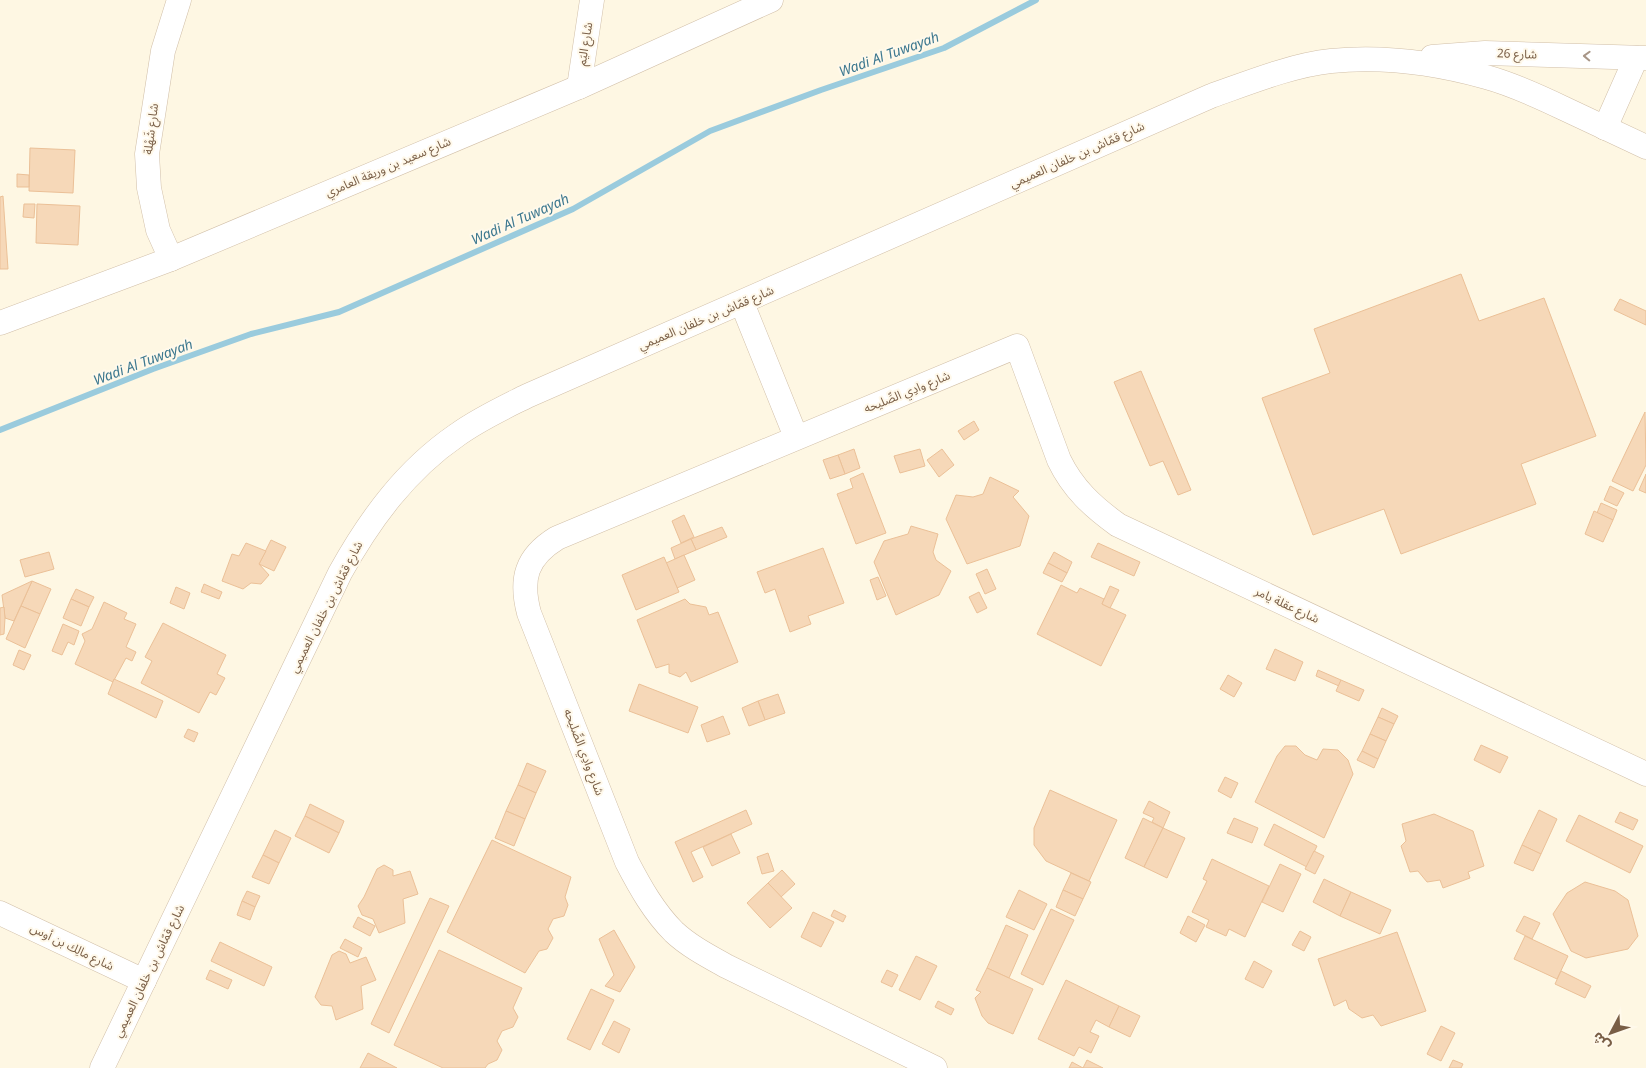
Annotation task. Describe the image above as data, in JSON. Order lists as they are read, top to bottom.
{
  "streets": {
    "street": [
      "شارع اليَم",
      "شارع 26",
      "شارع شَهْلة",
      "شارع قمّاش بن خلفان العميمي",
      "شارع سعيد بن وريقة العامري",
      "شارع وادِي الصِّليحه",
      "شارع عقلة يامر",
      "شارع مالِك بن أوس"
    ]
  },
  "crossings": [
    ["شارع اليَم", "شارع سعيد بن وريقة العامري"],
    ["شارع 26", "شارع قمّاش بن خلفان العميمي"],
    ["شارع شَهْلة", "شارع سعيد بن وريقة العامري"],
    ["شارع قمّاش بن خلفان العميمي", "شارع مالِك بن أوس"],
    ["شارع وادِي الصِّليحه", "شارع عقلة يامر"]
  ],
  "one_way": ["شارع 26"],
  "water": ["Wadi Al Tuwayah"],
  "north": "bottom left"
}
